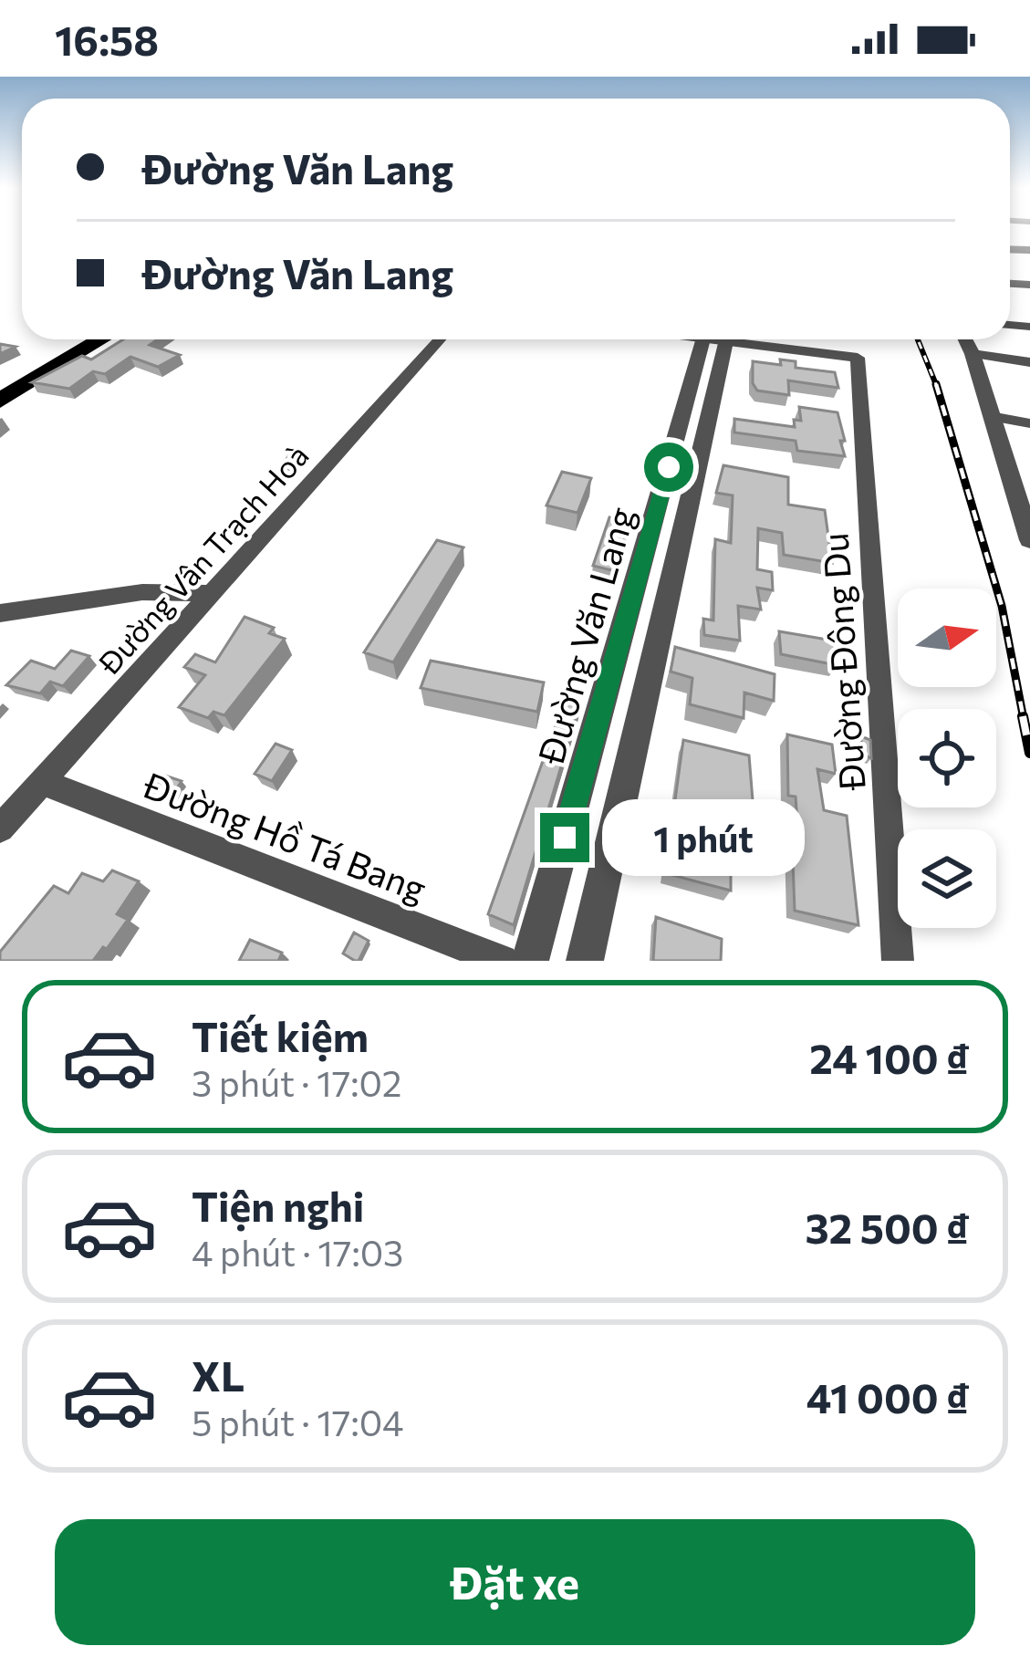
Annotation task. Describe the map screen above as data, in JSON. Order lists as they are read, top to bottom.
{
  "streets": {
    "street": [
      "Đường Vân Trạch Hoà",
      "Đường Văn Lang",
      "Đường Đông Du",
      "Đường Hồ Tá Bang"
    ]
  },
  "crossings": [
    ["Đường Vân Trạch Hoà", "Đường Hồ Tá Bang"]
  ],
  "north": "right",
  "page": {
    "status": "16:58",
    "banner": ["Đường Văn Lang", "Đường Văn Lang"],
    "bubble": "1 phút",
    "list": [
      {
        "name": "Tiết kiệm",
        "note": "3 phút · 17:02",
        "value": "24 100 ₫"
      },
      {
        "name": "Tiện nghi",
        "note": "4 phút · 17:03",
        "value": "32 500 ₫"
      },
      {
        "name": "XL",
        "note": "5 phút · 17:04",
        "value": "41 000 ₫"
      }
    ],
    "buttons": "Đặt xe"
  }
}
